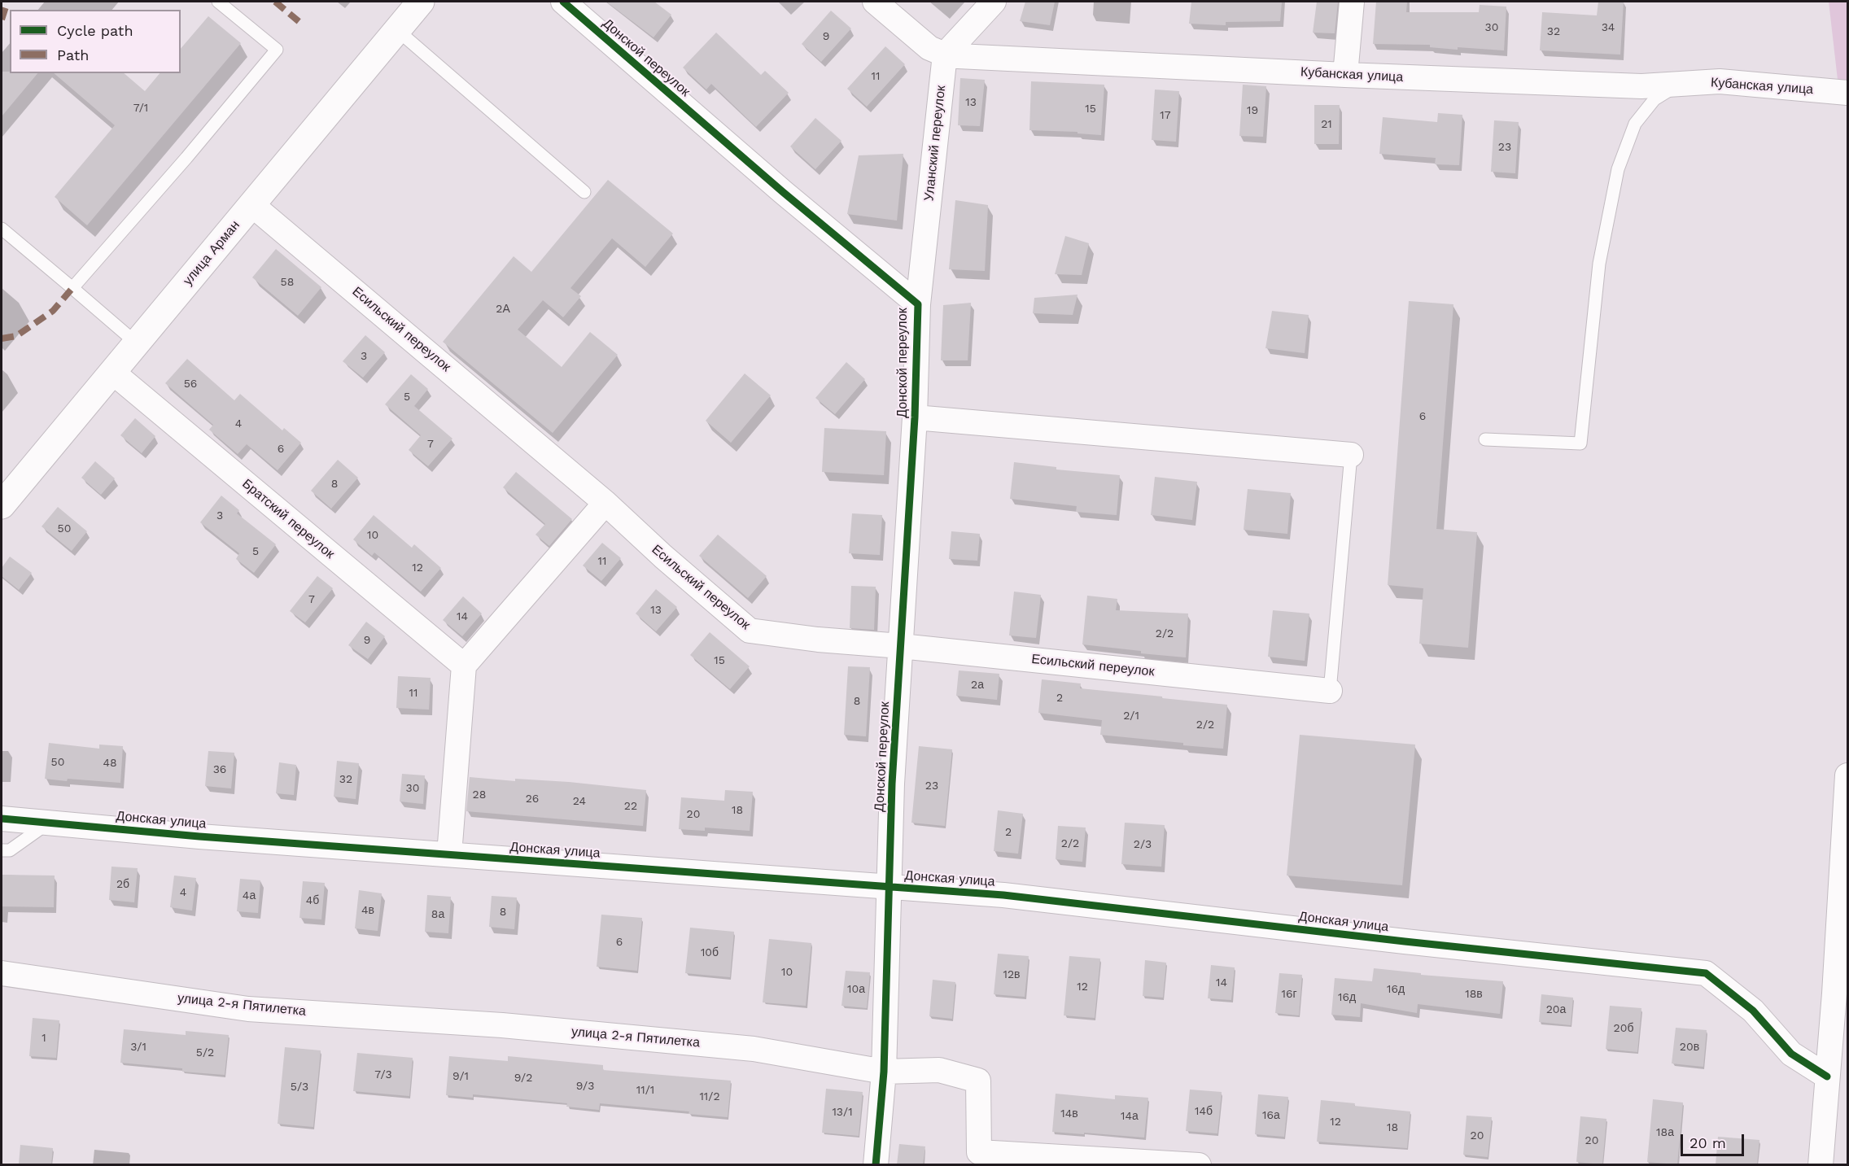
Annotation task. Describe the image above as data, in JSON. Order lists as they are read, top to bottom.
{
  "streets": {
    "street": [
      "Донской переулок",
      "Кубанская улица",
      "Уланский переулок",
      "улица Арман",
      "Есильский переулок",
      "Братский переулок",
      "Донская улица",
      "улица 2-я Пятилетка"
    ]
  },
  "crossings": [
    ["Донской переулок", "Уланский переулок"],
    ["Донской переулок", "Есильский переулок"],
    ["Донской переулок", "Донская улица"],
    ["Донской переулок", "улица 2-я Пятилетка"],
    ["Кубанская улица", "Уланский переулок"],
    ["улица Арман", "Есильский переулок"],
    ["улица Арман", "Братский переулок"]
  ],
  "house_numbers": [
    "30",
    "34",
    "32",
    "9",
    "11",
    "13",
    "7/1",
    "15",
    "19",
    "17",
    "21",
    "23",
    "58",
    "2А",
    "3",
    "56",
    "5",
    "6",
    "4",
    "7",
    "6",
    "8",
    "3",
    "50",
    "10",
    "5",
    "11",
    "12",
    "7",
    "13",
    "14",
    "2/2",
    "9",
    "15",
    "2а",
    "11",
    "2",
    "8",
    "2/1",
    "2/2",
    "50",
    "48",
    "36",
    "32",
    "23",
    "30",
    "28",
    "26",
    "24",
    "22",
    "18",
    "20",
    "2",
    "2/2",
    "2/3",
    "2б",
    "4",
    "4а",
    "4б",
    "4в",
    "8",
    "8а",
    "6",
    "10б",
    "10",
    "12в",
    "14",
    "12",
    "10а",
    "16д",
    "16г",
    "18в",
    "16д",
    "20а",
    "20б",
    "1",
    "3/1",
    "20в",
    "5/2",
    "7/3",
    "9/1",
    "9/2",
    "9/3",
    "5/3",
    "11/1",
    "11/2",
    "14б",
    "13/1",
    "14в",
    "16а",
    "14а",
    "12",
    "18",
    "18а",
    "20",
    "20"
  ],
  "legend": ["Cycle path", "Path"],
  "scale_bar": "20 m"
}
